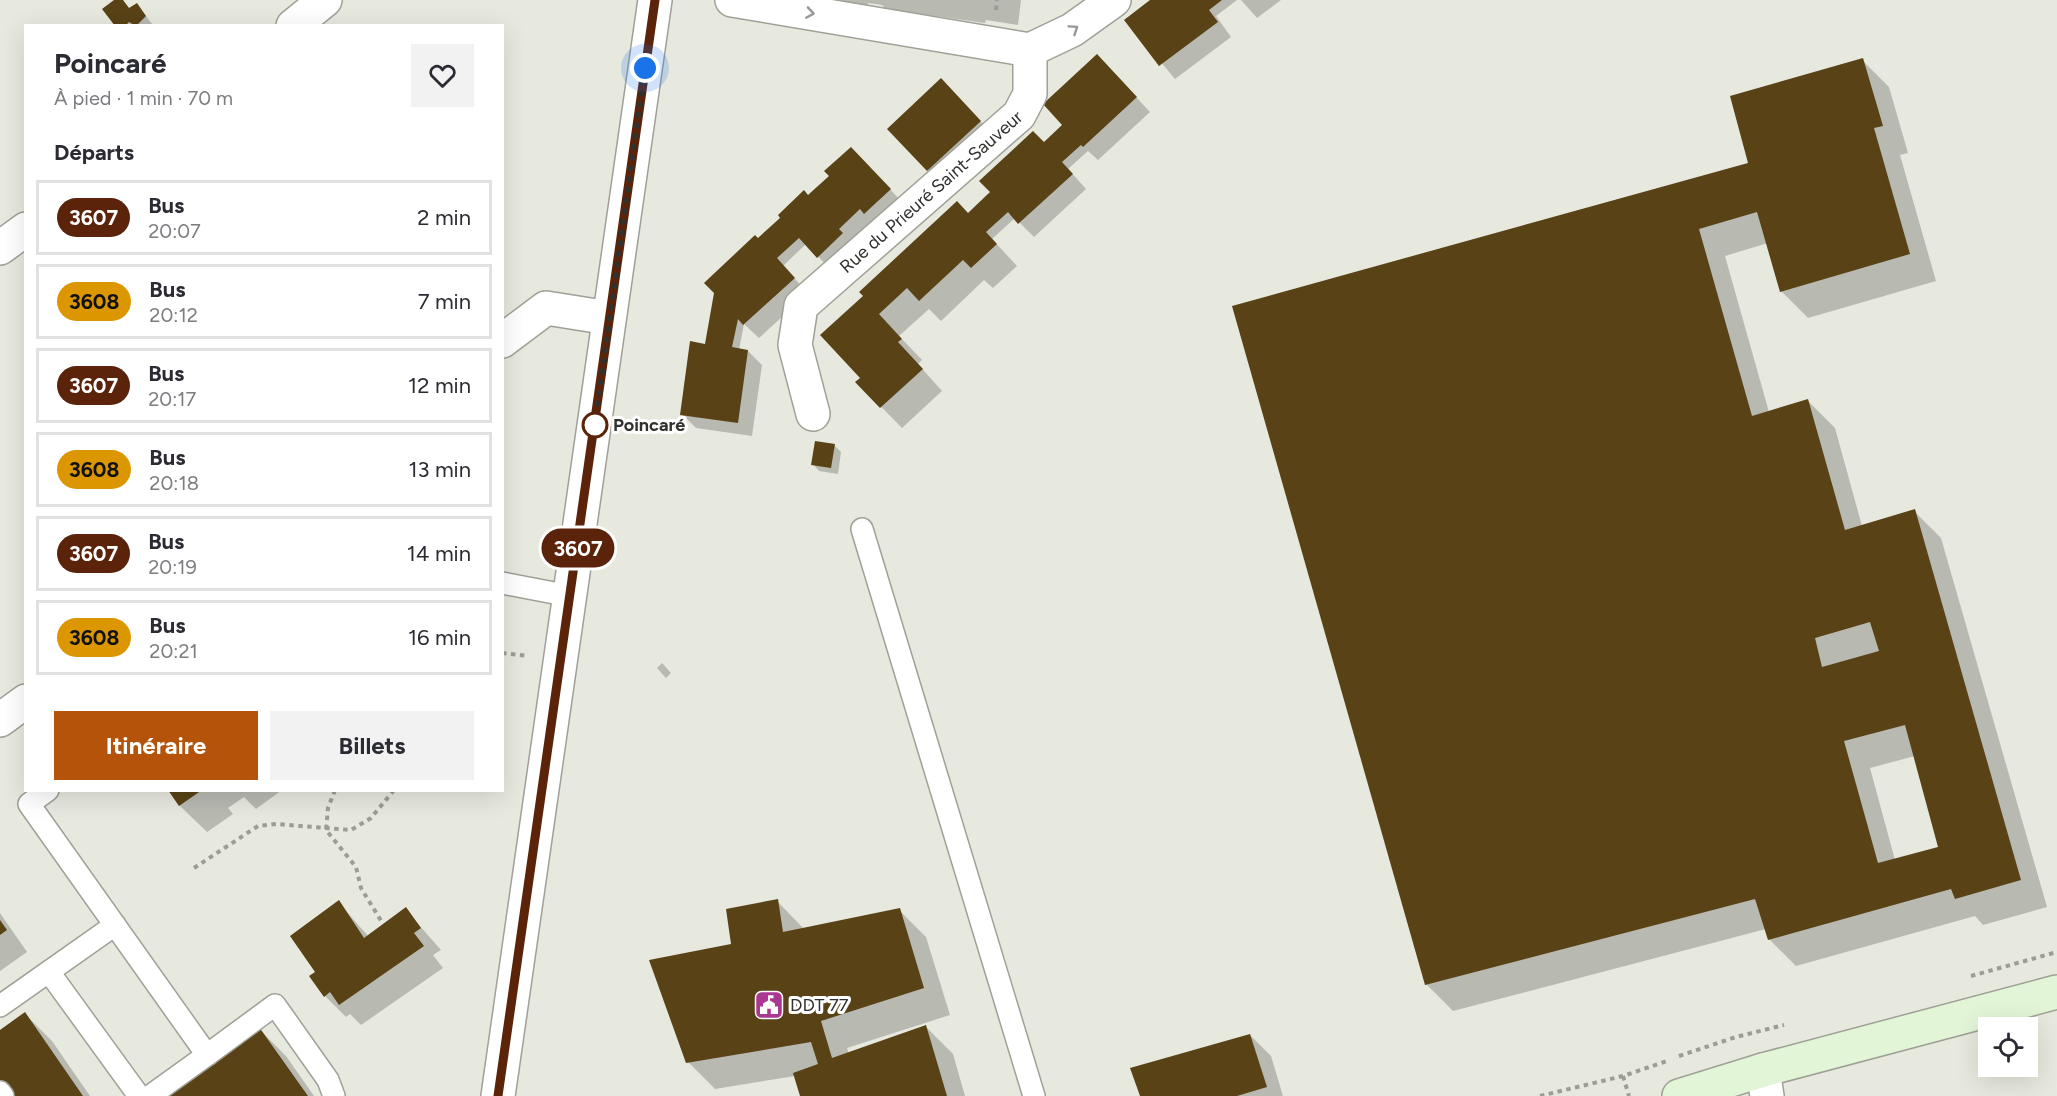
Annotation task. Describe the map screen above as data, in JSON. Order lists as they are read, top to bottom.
{
  "streets": {
    "street": ["Rue du Prieuré Saint-Sauveur"]
  },
  "places": {
    "other": ["Poincaré"],
    "public building": ["DDT 77"]
  },
  "lines": ["bus line 3607"],
  "page": {
    "on_map": "3607",
    "heading": [
      ["Poincaré", "À pied · 1 min · 70 m"],
      "Départs"
    ],
    "list": [
      {
        "mark": "3607",
        "name": "Bus",
        "note": "20:07",
        "value": "2 min"
      },
      {
        "mark": "3608",
        "name": "Bus",
        "note": "20:12",
        "value": "7 min"
      },
      {
        "mark": "3607",
        "name": "Bus",
        "note": "20:17",
        "value": "12 min"
      },
      {
        "mark": "3608",
        "name": "Bus",
        "note": "20:18",
        "value": "13 min"
      },
      {
        "mark": "3607",
        "name": "Bus",
        "note": "20:19",
        "value": "14 min"
      },
      {
        "mark": "3608",
        "name": "Bus",
        "note": "20:21",
        "value": "16 min"
      }
    ],
    "buttons": ["Itinéraire", "Billets"]
  }
}
